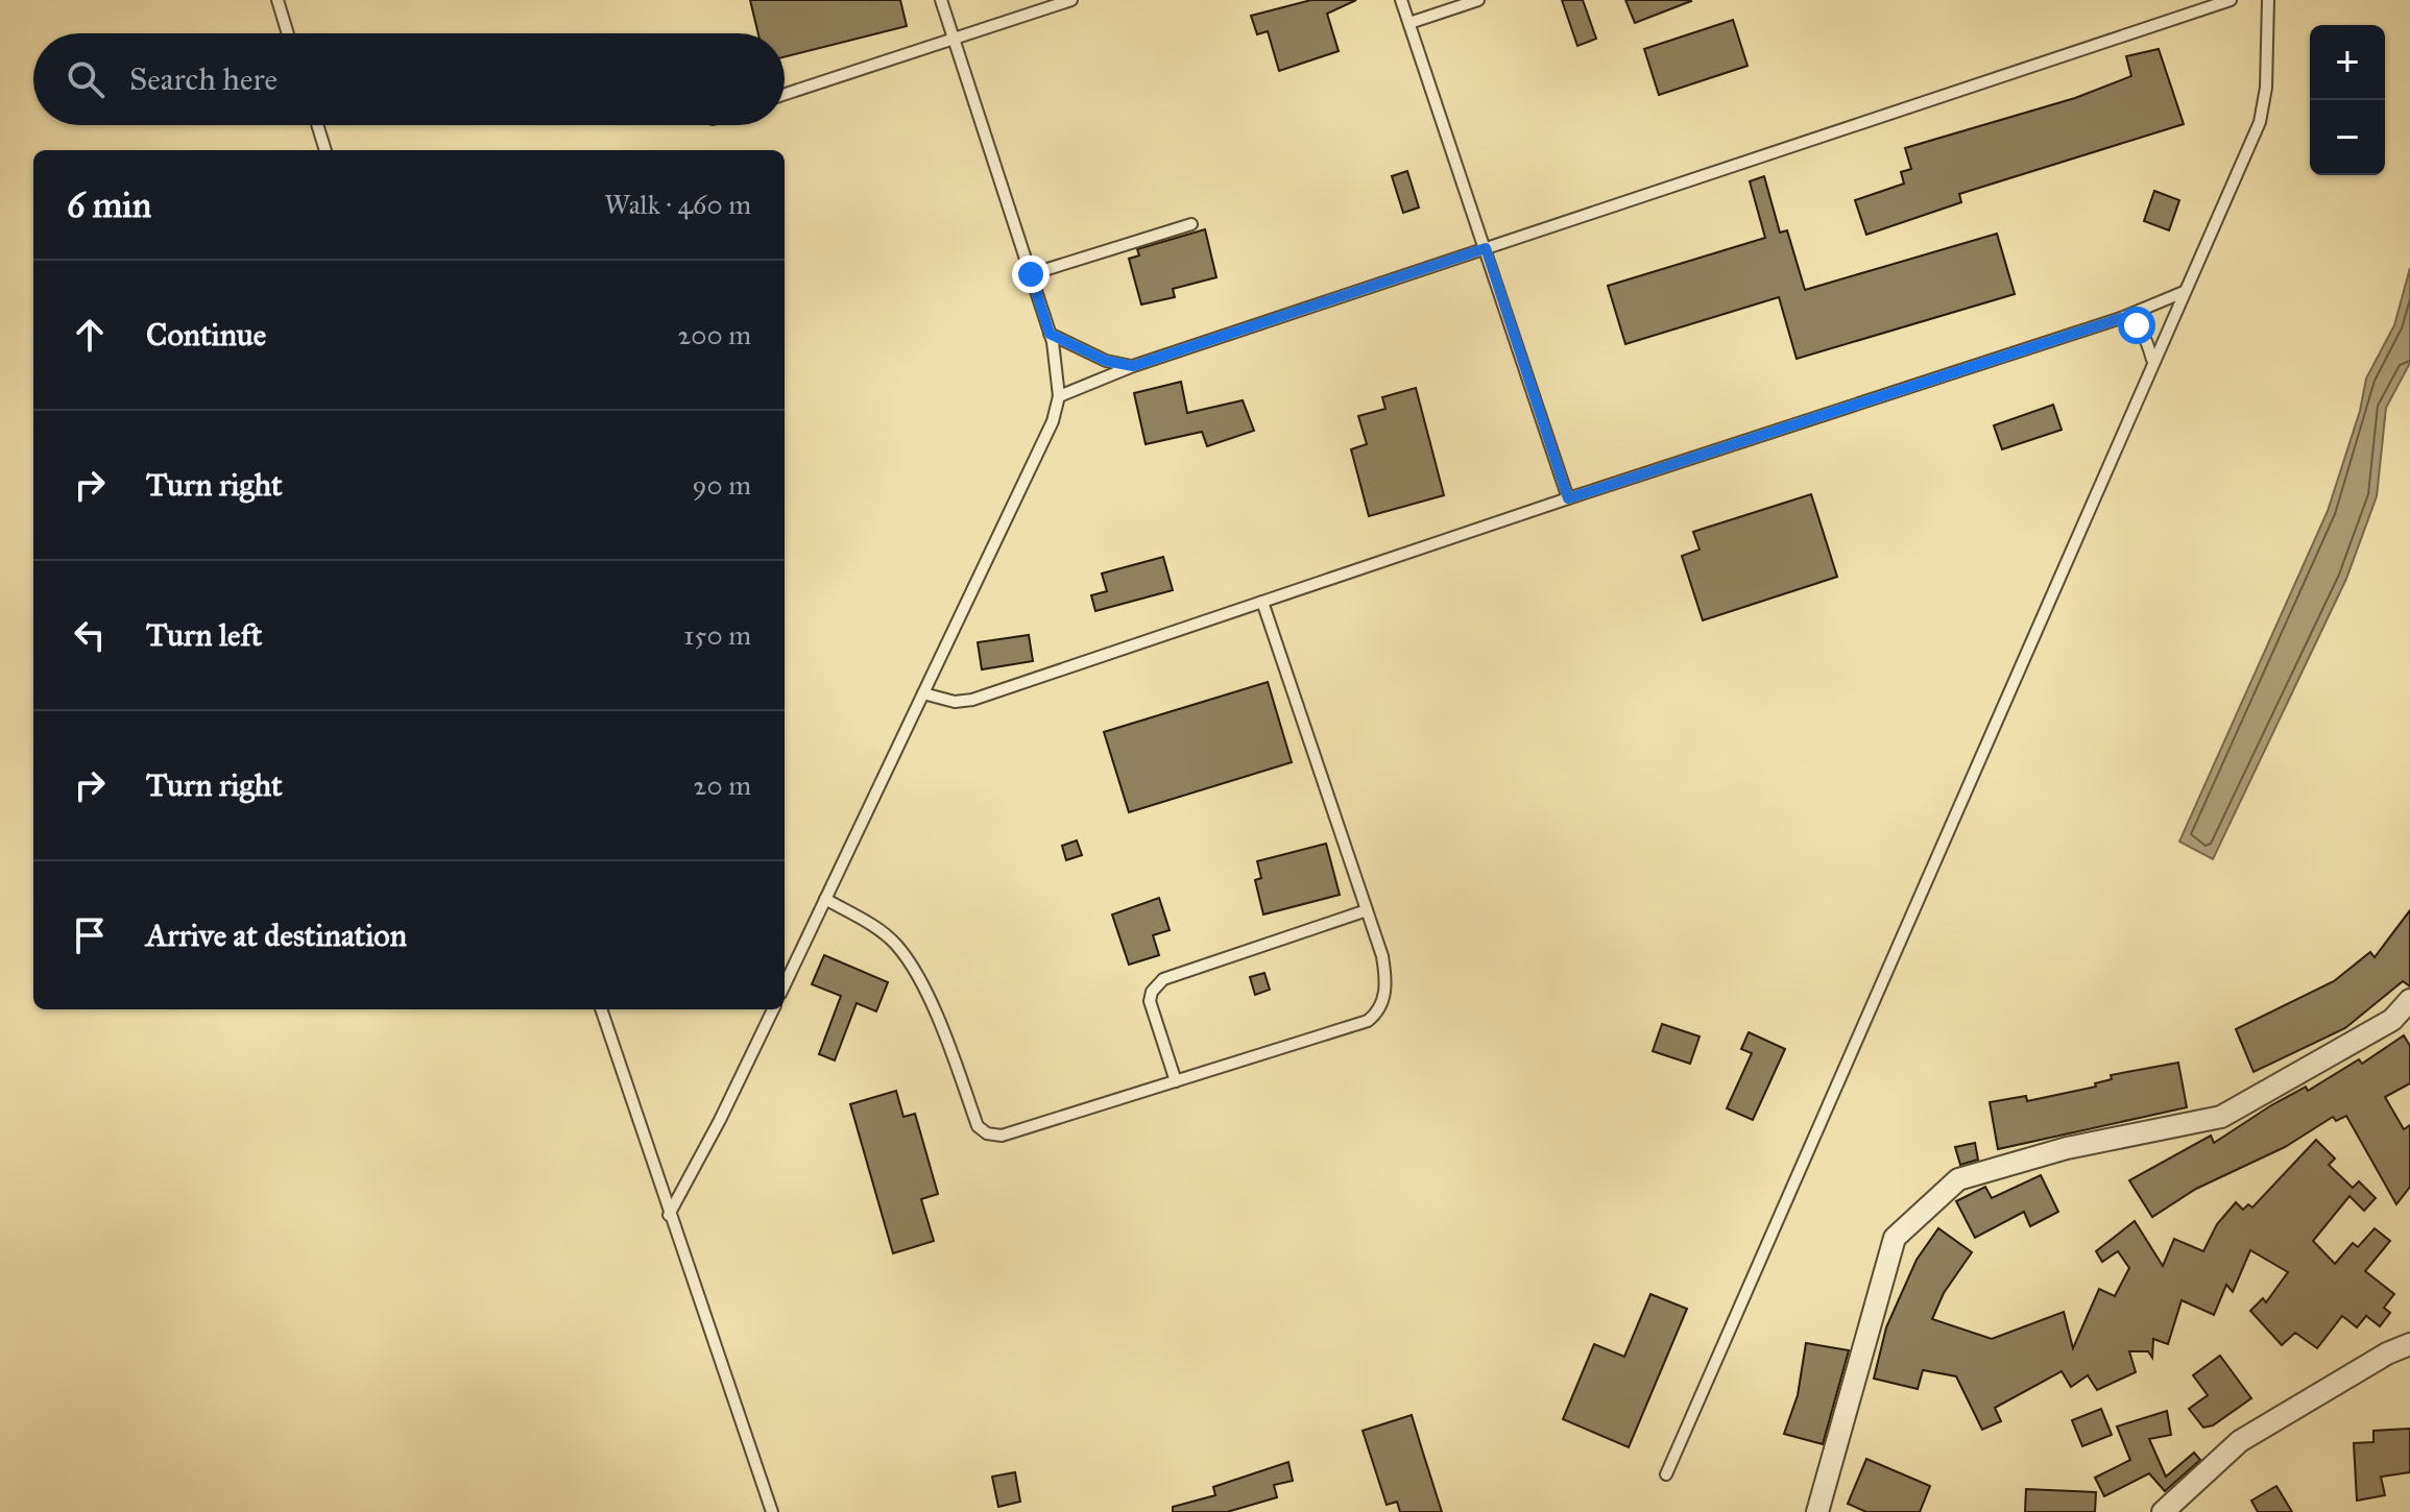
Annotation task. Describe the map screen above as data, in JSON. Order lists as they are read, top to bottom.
{
  "page": {
    "map_buttons": ["+", "−"],
    "search": "Search here",
    "heading": ["6 min", "Walk · 460 m"],
    "list": [
      ["Continue", "200 m"],
      ["Turn right", "90 m"],
      ["Turn left", "150 m"],
      ["Turn right", "20 m"],
      "Arrive at destination"
    ]
  }
}
